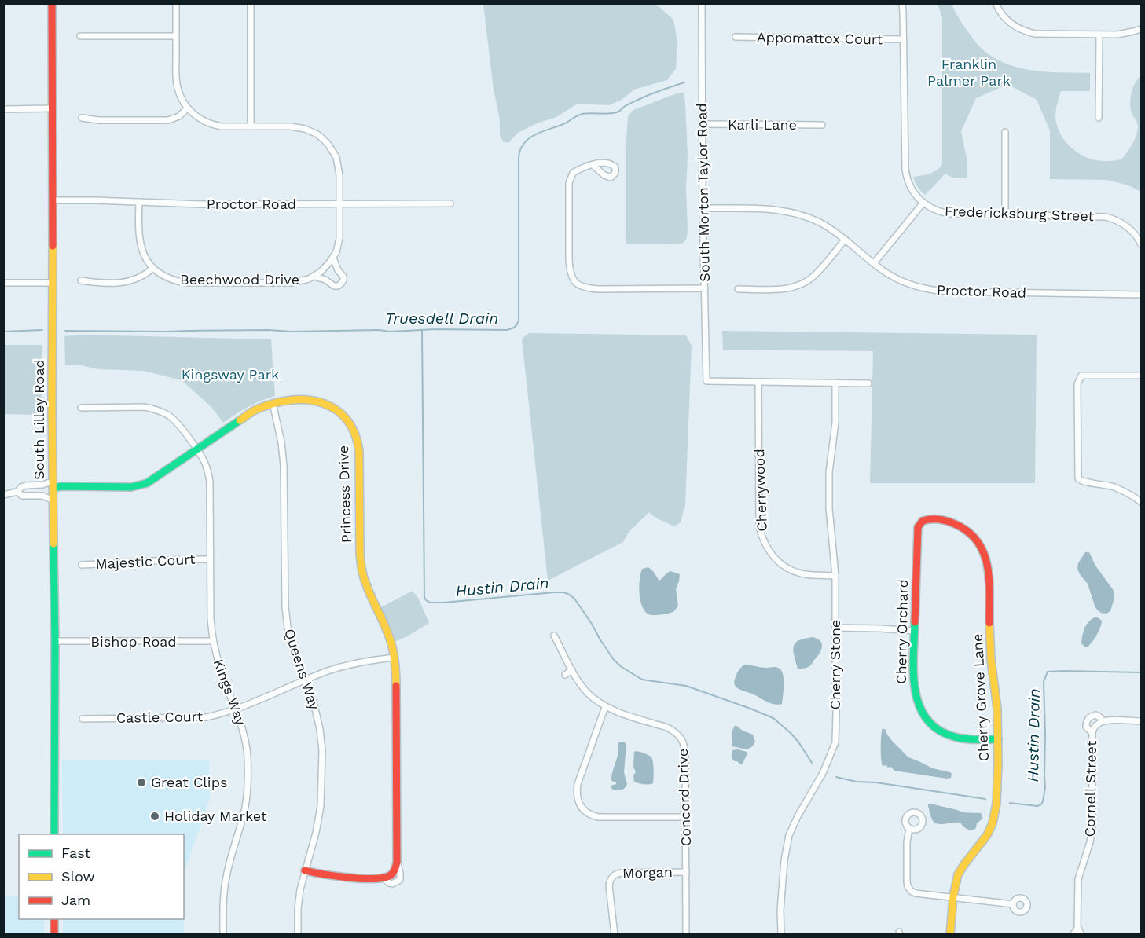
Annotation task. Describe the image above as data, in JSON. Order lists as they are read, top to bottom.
{
  "streets": {
    "street": [
      "Appomattox Court",
      "Karli Lane",
      "South Morton Taylor Road",
      "Proctor Road",
      "Fredericksburg Street",
      "Beechwood Drive",
      "South Lilley Road",
      "Cherrywood",
      "Princess Drive",
      "Majestic Court",
      "Cherry Orchard",
      "Bishop Road",
      "Cherry Stone",
      "Queens Way",
      "Kings Way",
      "Cherry Grove Lane",
      "Castle Court",
      "Cornell Street",
      "Concord Drive",
      "Morgan"
    ]
  },
  "crossings": [
    ["Appomattox Court", "Fredericksburg Street"],
    ["Karli Lane", "South Morton Taylor Road"],
    ["South Morton Taylor Road", "Proctor Road"],
    ["South Morton Taylor Road", "Cherrywood"],
    ["Proctor Road", "Beechwood Drive"],
    ["Proctor Road", "South Lilley Road"],
    ["South Lilley Road", "Princess Drive"],
    ["South Lilley Road", "Bishop Road"],
    ["Cherrywood", "Cherry Stone"],
    ["Princess Drive", "Queens Way"],
    ["Princess Drive", "Kings Way"],
    ["Princess Drive", "Castle Court"],
    ["Majestic Court", "Kings Way"],
    ["Cherry Orchard", "Cherry Grove Lane"],
    ["Bishop Road", "Kings Way"],
    ["Queens Way", "Castle Court"],
    ["Kings Way", "Castle Court"],
    ["Concord Drive", "Morgan"]
  ],
  "water": ["Truesdell Drain", "Hustin Drain"],
  "parks": ["Franklin Palmer Park", "Kingsway Park"],
  "places": ["Great Clips", "Holiday Market"],
  "legend": ["Fast", "Slow", "Jam"]
}
